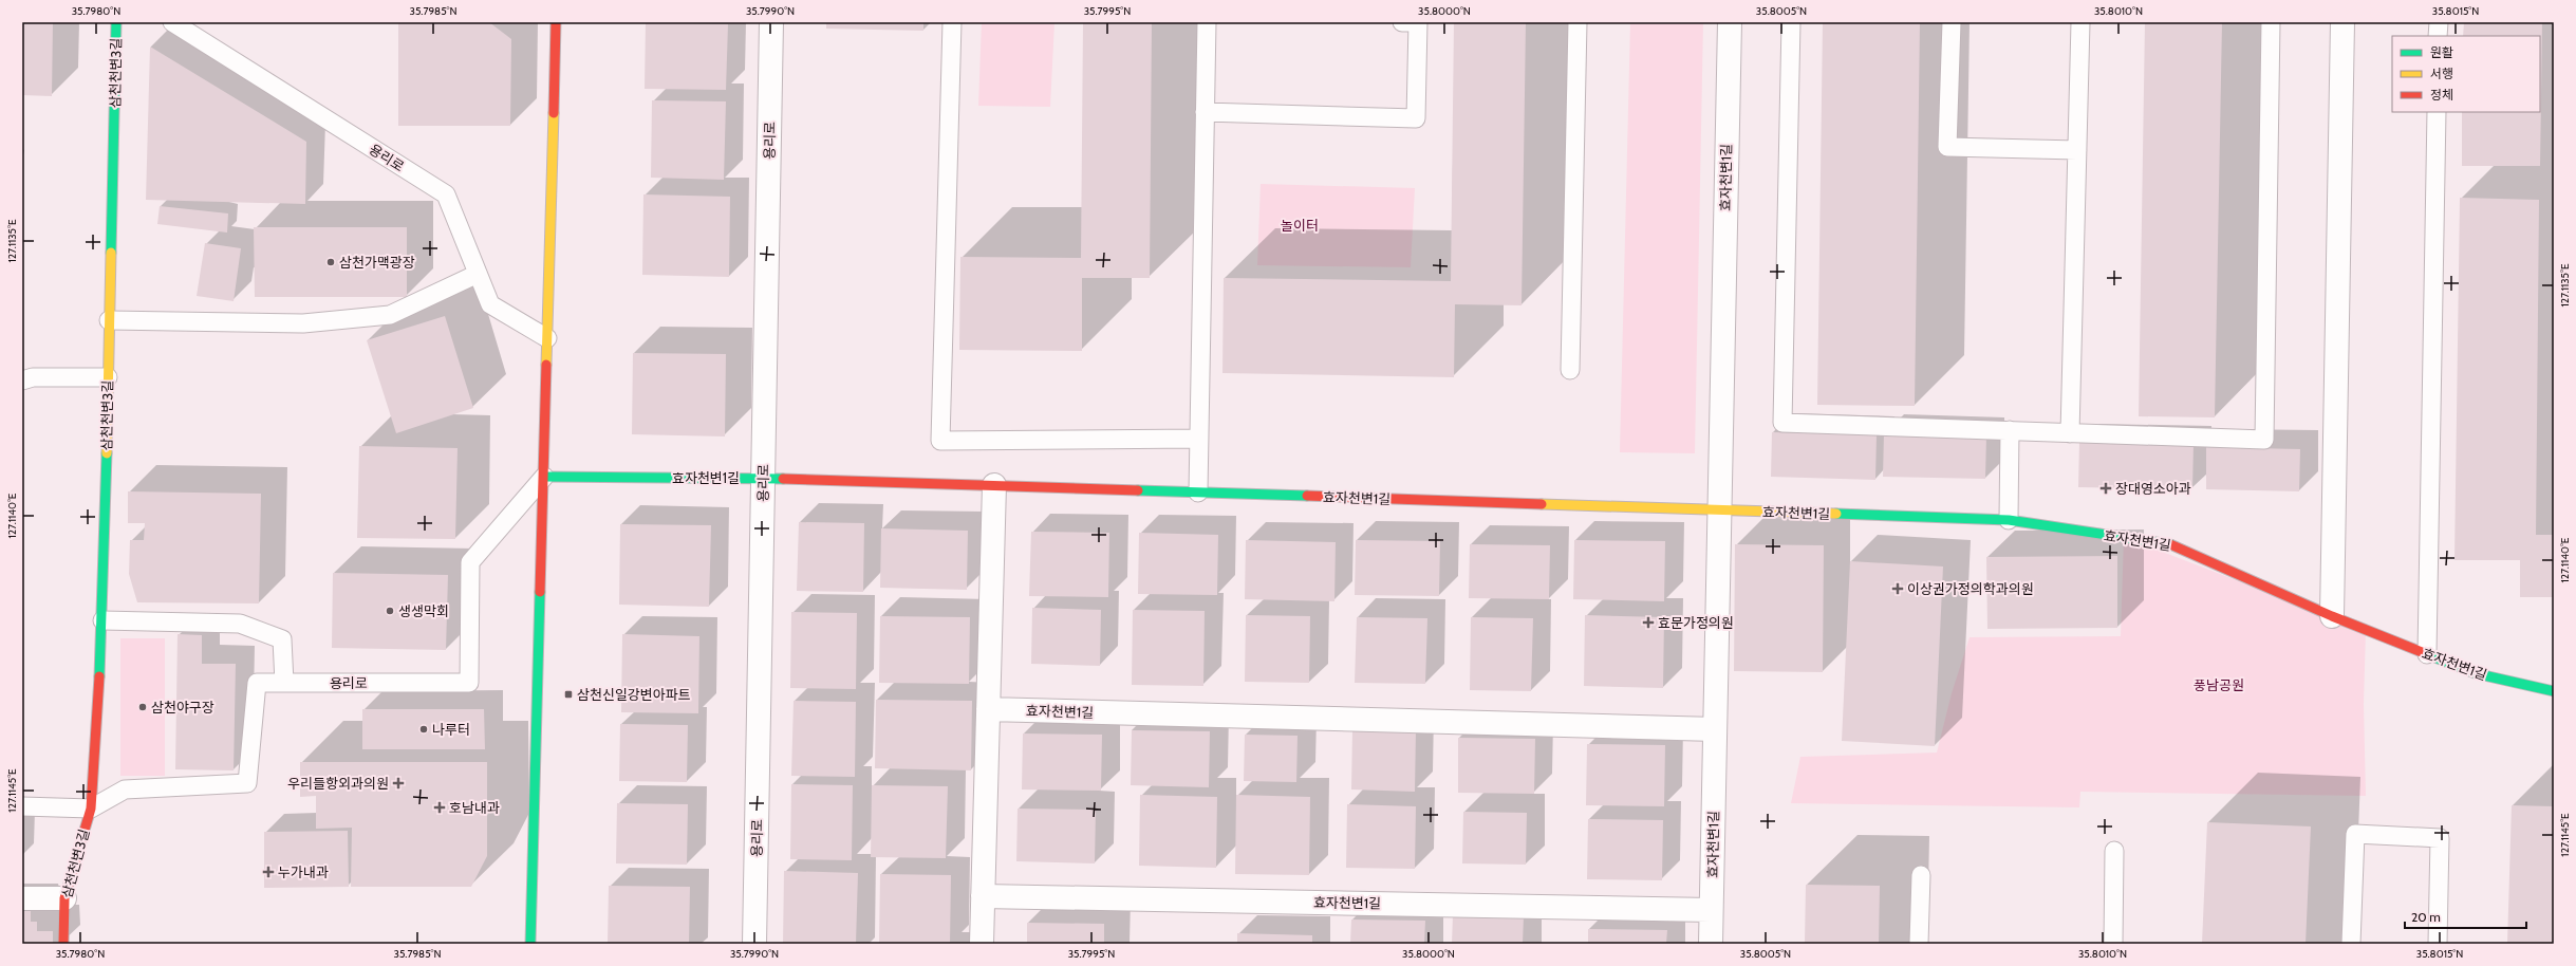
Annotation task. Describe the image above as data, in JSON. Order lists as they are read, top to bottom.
{
  "streets": {
    "street": ["삼천천변3길", "용리로", "효자천변1길"]
  },
  "crossings": [
    ["삼천천변3길", "용리로"],
    ["용리로", "효자천변1길"]
  ],
  "parks": ["놀이터", "풍남공원"],
  "places": {
    "other": [
      "삼천가맥광장",
      "생생막회",
      "삼천야구장",
      "나루터"
    ],
    "health": [
      "장대영소아과",
      "이상권가정의학과의원",
      "효문가정의원",
      "우리들항외과의원",
      "호남내과",
      "누가내과"
    ],
    "transit": ["삼천신일강변아파트"]
  },
  "legend": ["원활", "서행", "정체"],
  "scale_bar": "20 m",
  "coordinates": [
    "35.7980°N",
    "35.7985°N",
    "35.7990°N",
    "35.7995°N",
    "35.8000°N",
    "35.8005°N",
    "35.8010°N",
    "35.8015°N",
    "127.1135°E",
    "127.1140°E",
    "127.1145°E"
  ]
}
